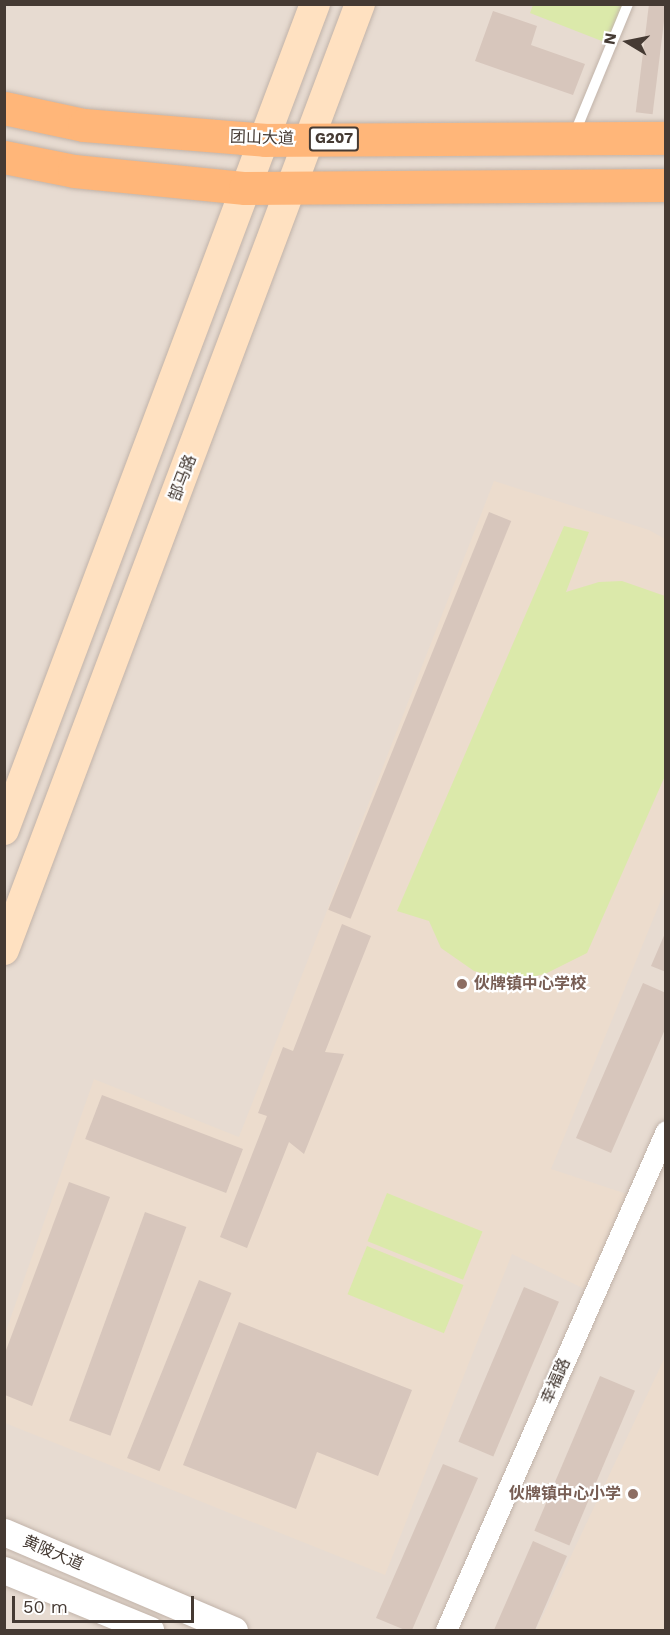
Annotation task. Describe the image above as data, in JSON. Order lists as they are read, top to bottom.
{
  "streets": {
    "highway": ["团山大道", "G207"],
    "main road": ["郜马路"],
    "street": ["幸福路", "黄陂大道"]
  },
  "crossings": [
    ["团山大道", "郜马路"]
  ],
  "places": ["伙牌镇中心学校", "伙牌镇中心小学"],
  "scale_bar": "50 m",
  "north": "left"
}
